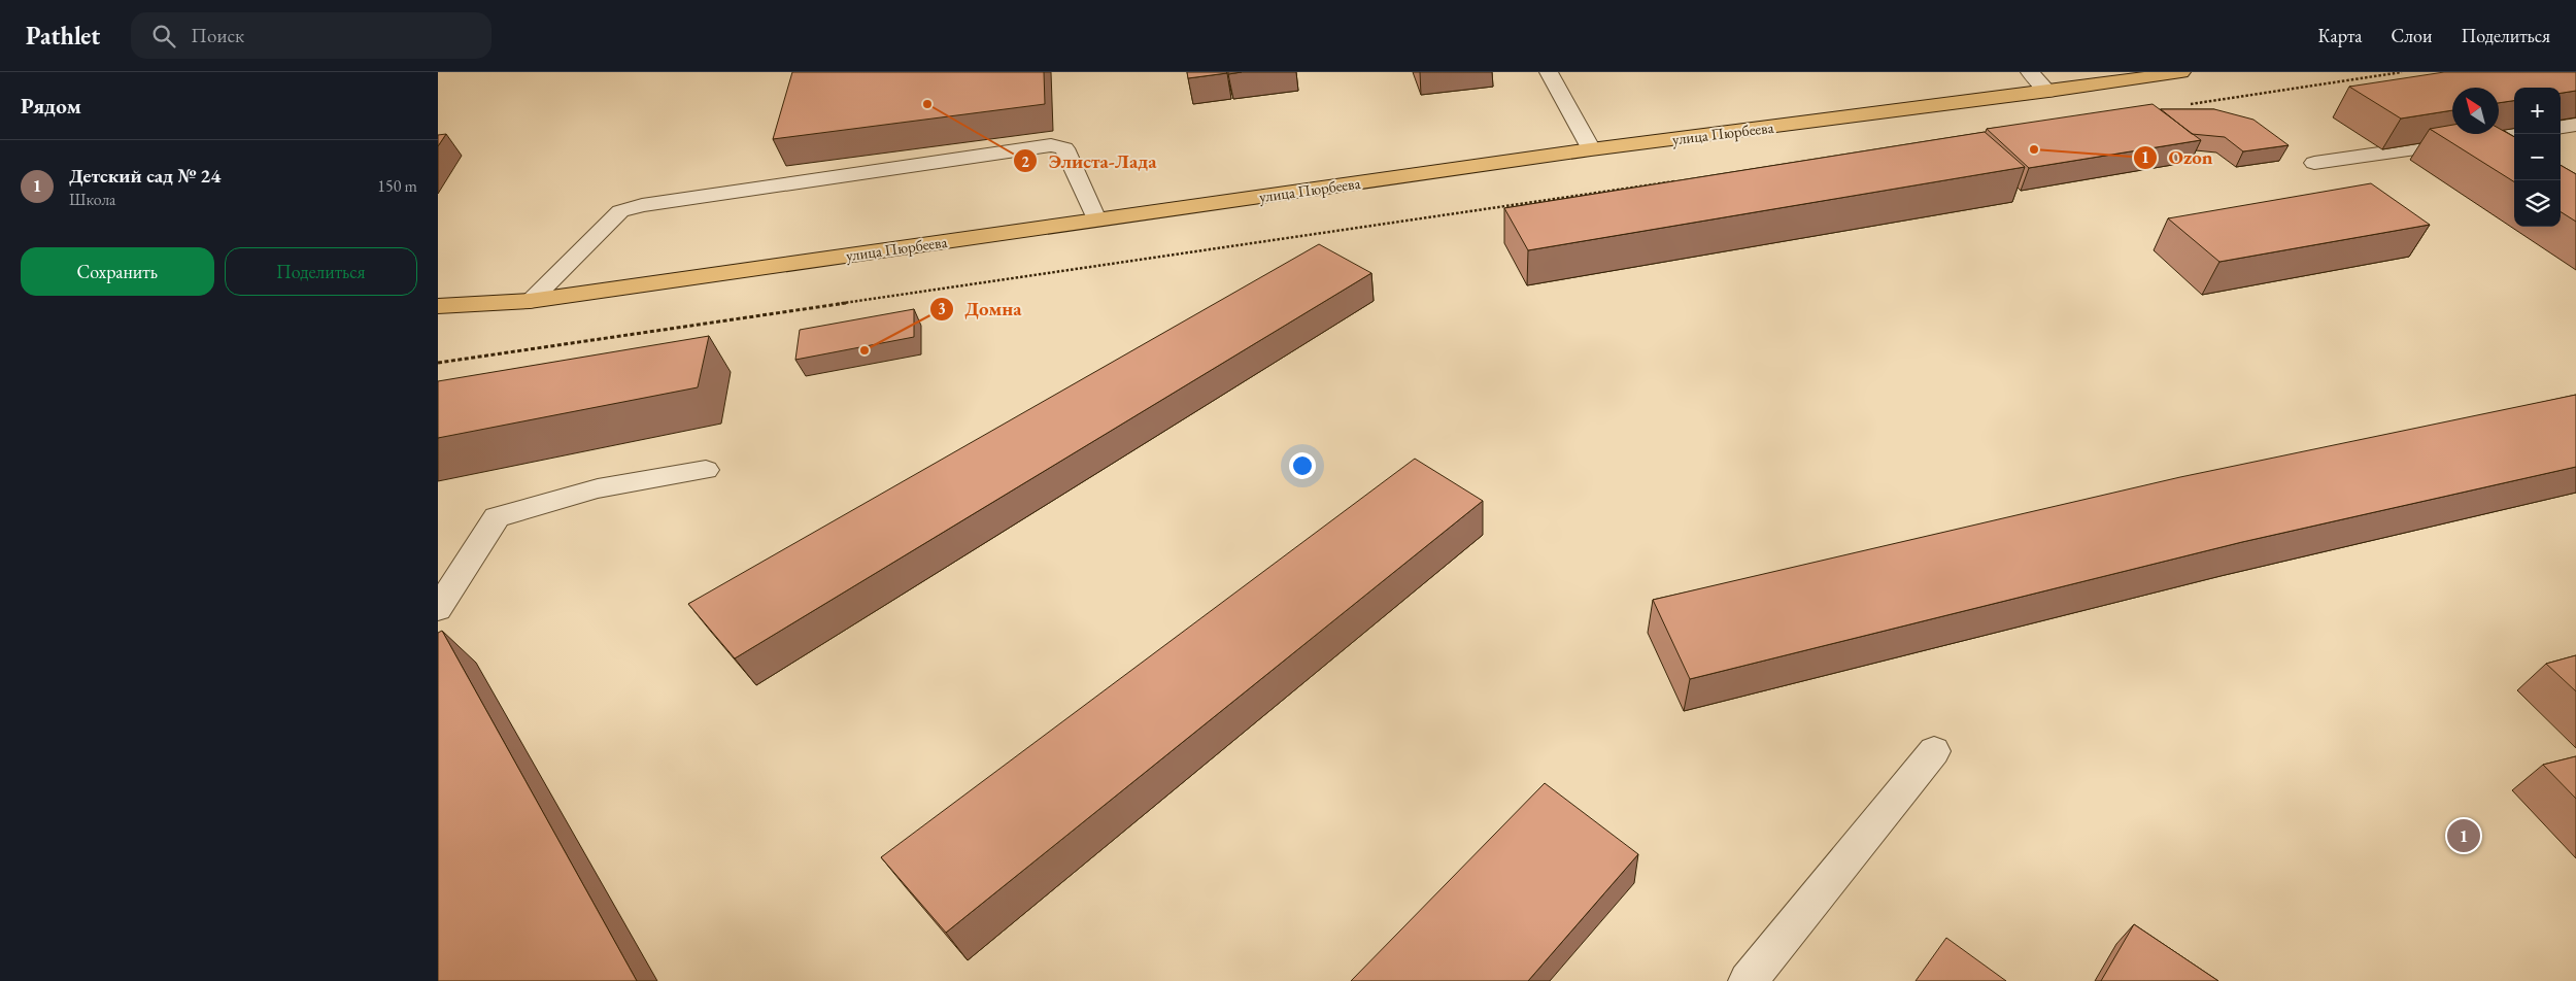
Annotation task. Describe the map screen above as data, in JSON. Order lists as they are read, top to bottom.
{
  "streets": {
    "main road": ["улица Пюрбеева"]
  },
  "places": ["Элиста-Лада", "Ozon", "Домна"],
  "north": "top left",
  "page": {
    "header": "Pathlet",
    "search": "Поиск",
    "nav": ["Карта", "Слои", "Поделиться"],
    "heading": "Рядом",
    "map_buttons": ["+", "−"],
    "list": [
      {
        "mark": "1",
        "name": "Детский сад № 24",
        "note": "Школа",
        "value": "150 m"
      }
    ],
    "buttons": ["Сохранить", "Поделиться"],
    "pins": "1"
  }
}
